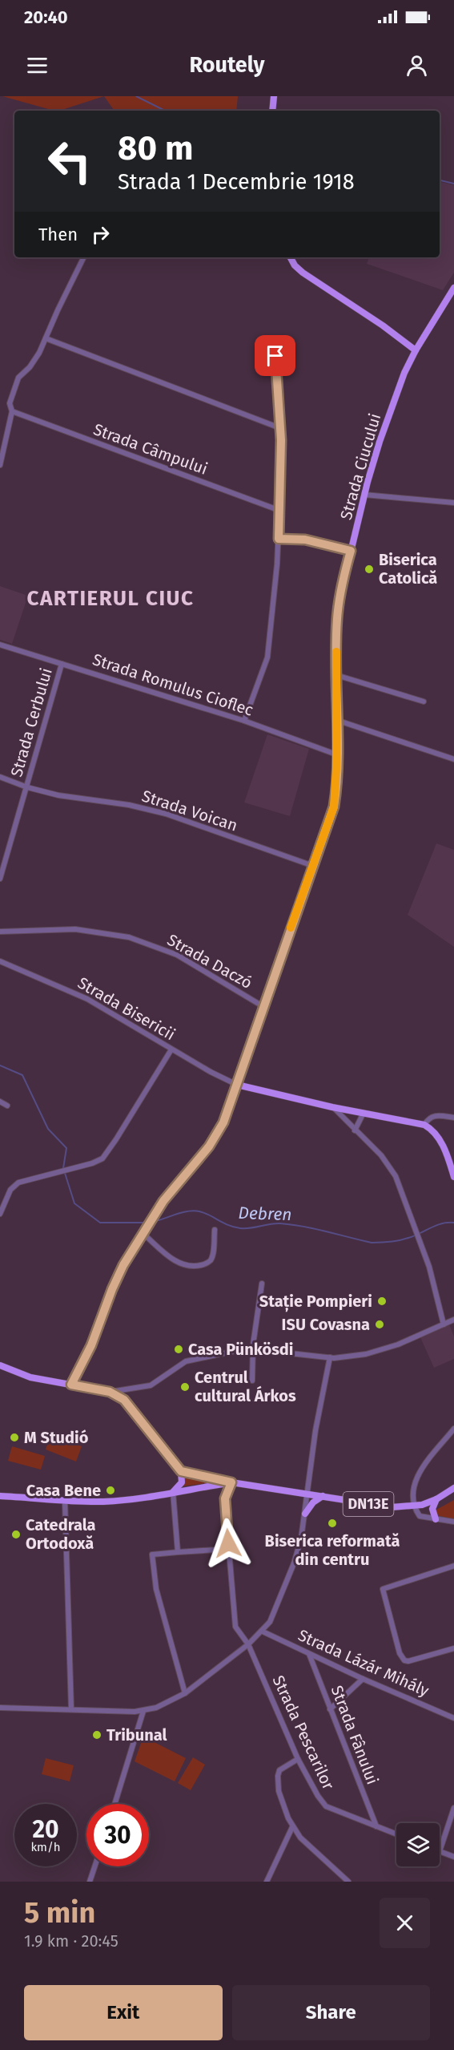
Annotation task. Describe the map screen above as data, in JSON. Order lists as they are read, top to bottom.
{
  "streets": {
    "main road": ["Strada Ciucului", "DN13E"],
    "street": [
      "Strada Câmpului",
      "Strada Romulus Cioflec",
      "Strada Cerbului",
      "Strada Voican",
      "Strada Daczó",
      "Strada Bisericii",
      "Strada Lázár Mihály",
      "Strada Pescarilor",
      "Strada Fânului"
    ]
  },
  "crossings": [
    ["Strada Ciucului", "Strada Romulus Cioflec"],
    ["Strada Ciucului", "Strada Voican"],
    ["Strada Ciucului", "Strada Daczó"],
    ["Strada Ciucului", "Strada Bisericii"],
    ["Strada Romulus Cioflec", "Strada Cerbului"],
    ["Strada Cerbului", "Strada Voican"],
    ["DN13E", "Strada Pescarilor"],
    ["Strada Lázár Mihály", "Strada Fânului"],
    ["Strada Pescarilor", "Strada Fânului"]
  ],
  "districts": ["CARTIERUL CIUC"],
  "water": ["Debren"],
  "places": [
    "Biserica Catolică",
    "Stație Pompieri",
    "ISU Covasna",
    "Casa Pünkösdi",
    "Centrul cultural Árkos",
    "M Studió",
    "Casa Bene",
    "Biserica reformată din centru",
    "Catedrala Ortodoxă",
    "Tribunal"
  ],
  "page": {
    "status": "20:40",
    "header": "Routely",
    "turn": ["80 m", "Strada 1 Decembrie 1918"],
    "then": "Then",
    "speed": "20 km/h",
    "limit": "30",
    "heading": ["5 min", "1.9 km · 20:45"],
    "buttons": ["Exit", "Share"]
  }
}
